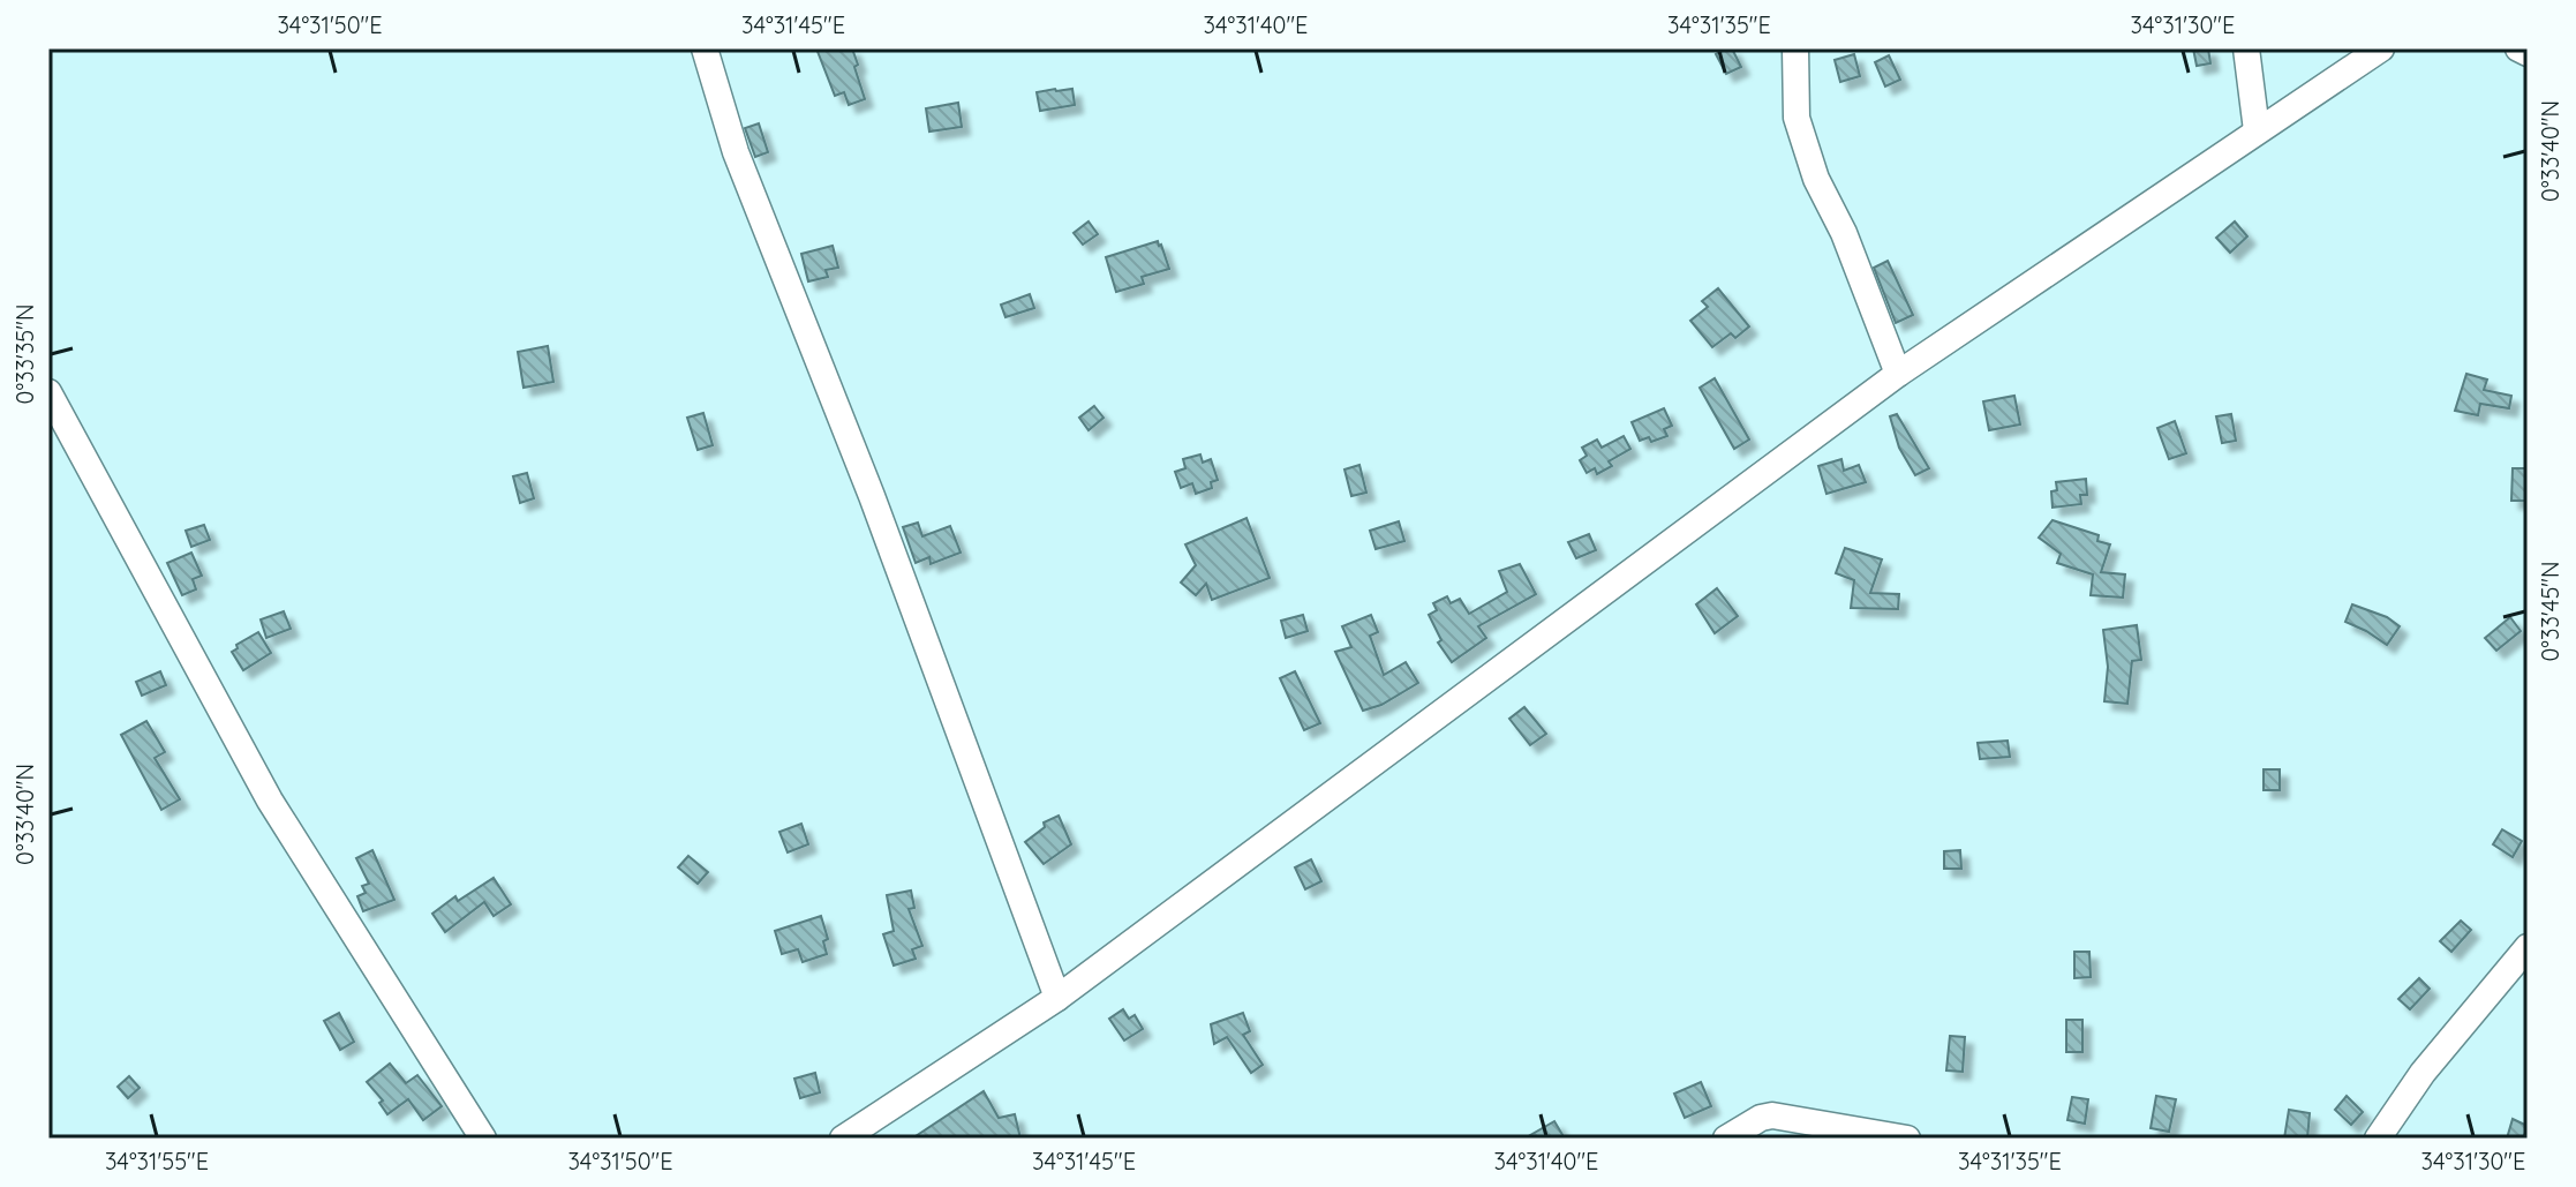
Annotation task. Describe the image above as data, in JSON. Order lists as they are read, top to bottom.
{
  "coordinates": [
    "34°31'50\"E",
    "34°31'45\"E",
    "34°31'40\"E",
    "34°31'35\"E",
    "34°31'30\"E",
    "0°33'40\"N",
    "0°33'35\"N",
    "0°33'45\"N",
    "34°31'55\"E"
  ]
}
